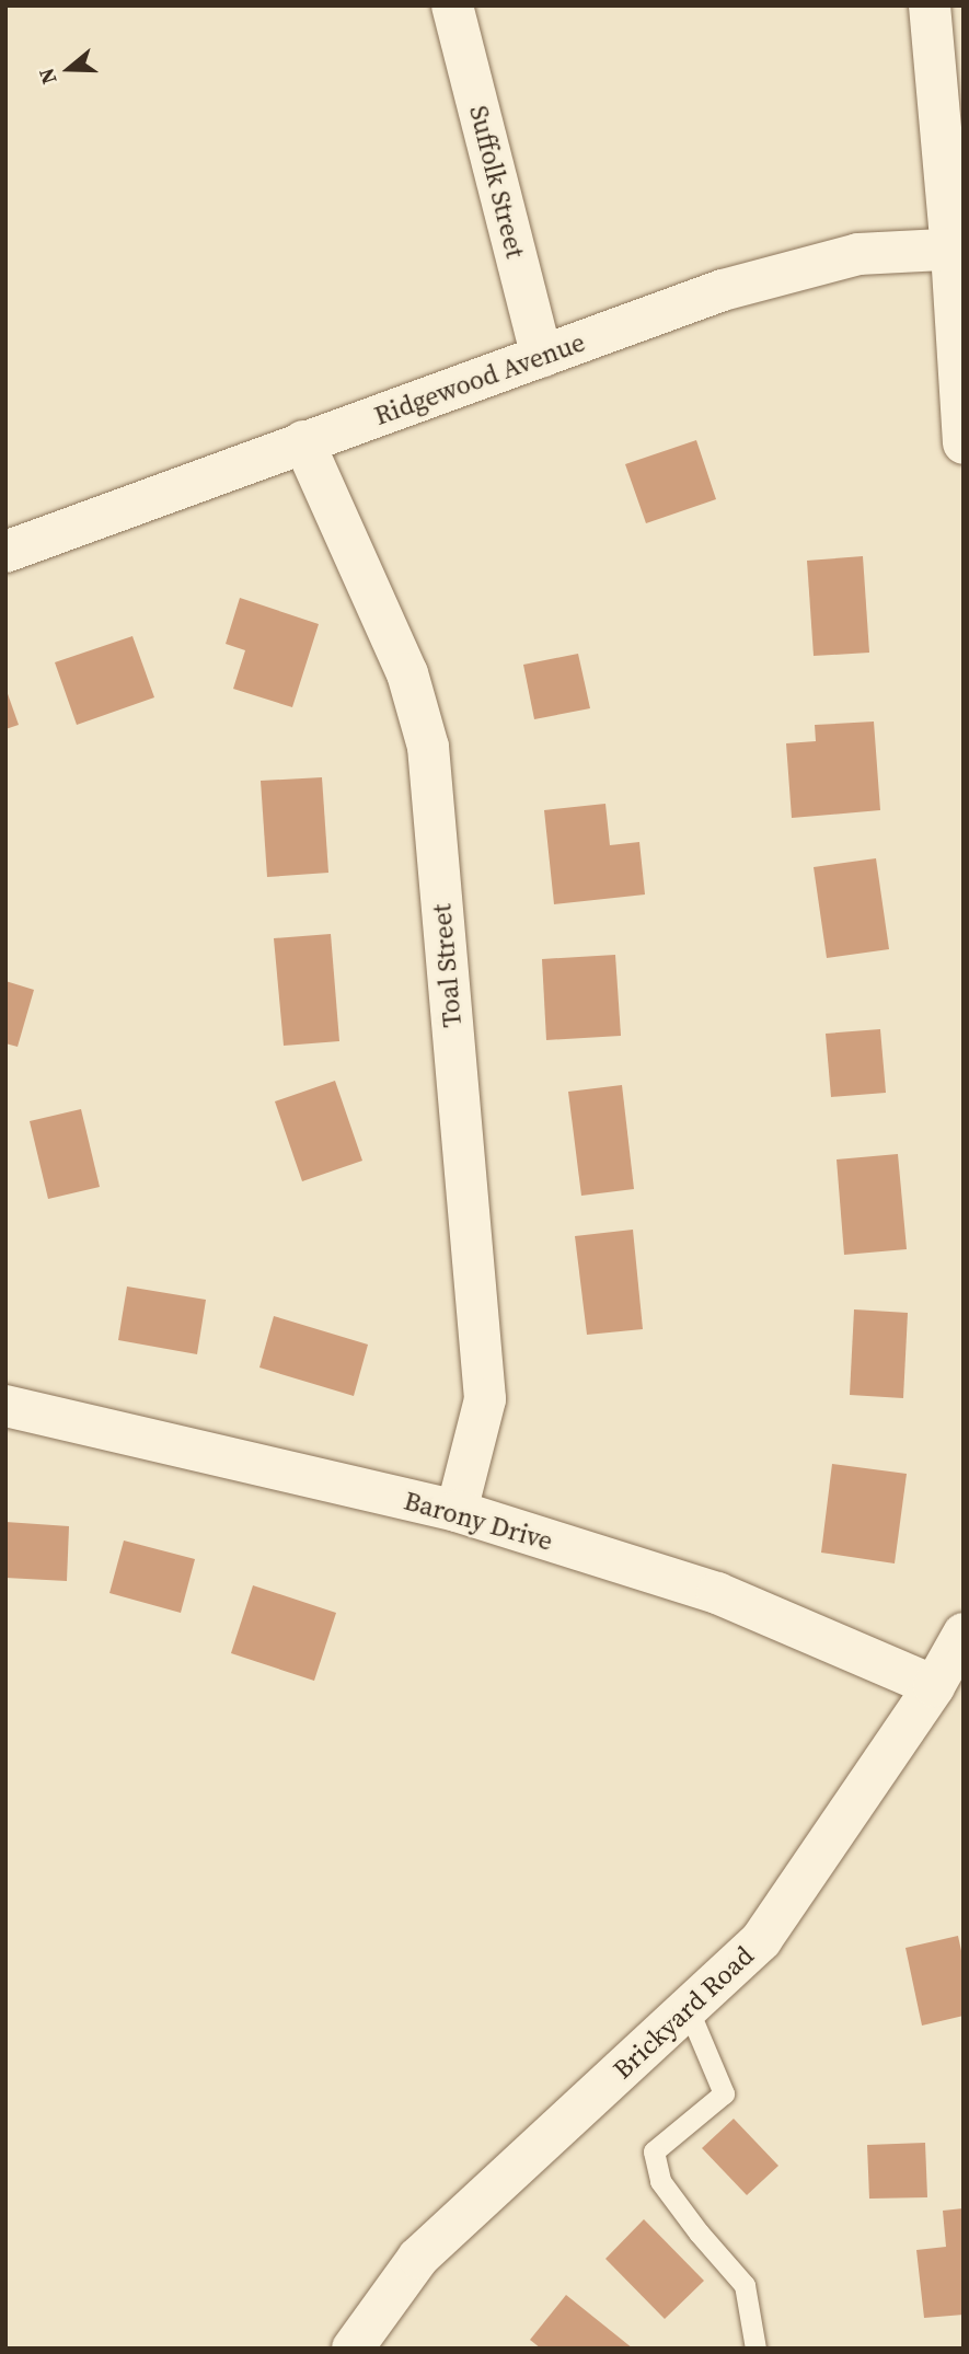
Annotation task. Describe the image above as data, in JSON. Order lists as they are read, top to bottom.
{
  "streets": {
    "street": [
      "Suffolk Street",
      "Ridgewood Avenue",
      "Toal Street",
      "Barony Drive",
      "Brickyard Road"
    ]
  },
  "crossings": [
    ["Suffolk Street", "Ridgewood Avenue"],
    ["Ridgewood Avenue", "Toal Street"],
    ["Toal Street", "Barony Drive"],
    ["Barony Drive", "Brickyard Road"]
  ],
  "north": "left"
}
